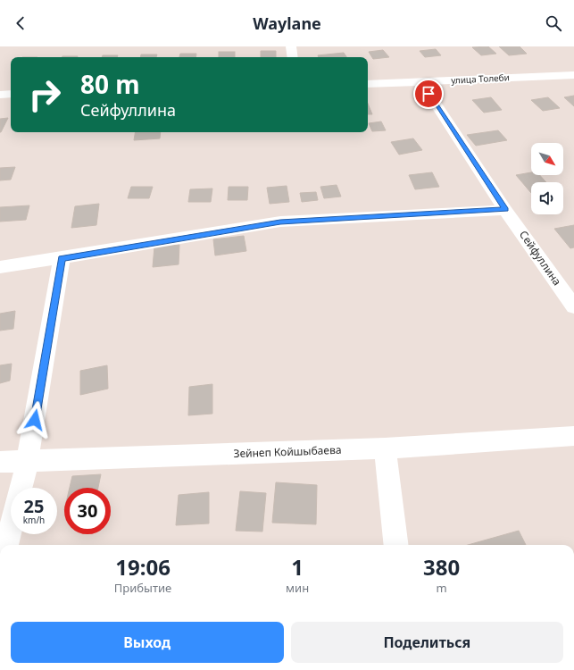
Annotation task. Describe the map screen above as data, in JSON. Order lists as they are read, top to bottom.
{
  "streets": {
    "street": ["улица Толеби", "Сейфуллина", "Зейнеп Койшыбаева"]
  },
  "crossings": [
    ["улица Толеби", "Сейфуллина"]
  ],
  "north": "bottom right",
  "page": {
    "header": "Waylane",
    "turn": ["80 m", "Сейфуллина"],
    "speed": "25 km/h",
    "limit": "30",
    "eta": [
      "19:06",
      "Прибытие",
      "1",
      "мин",
      "380",
      "m"
    ],
    "buttons": ["Выход", "Поделиться"]
  }
}
